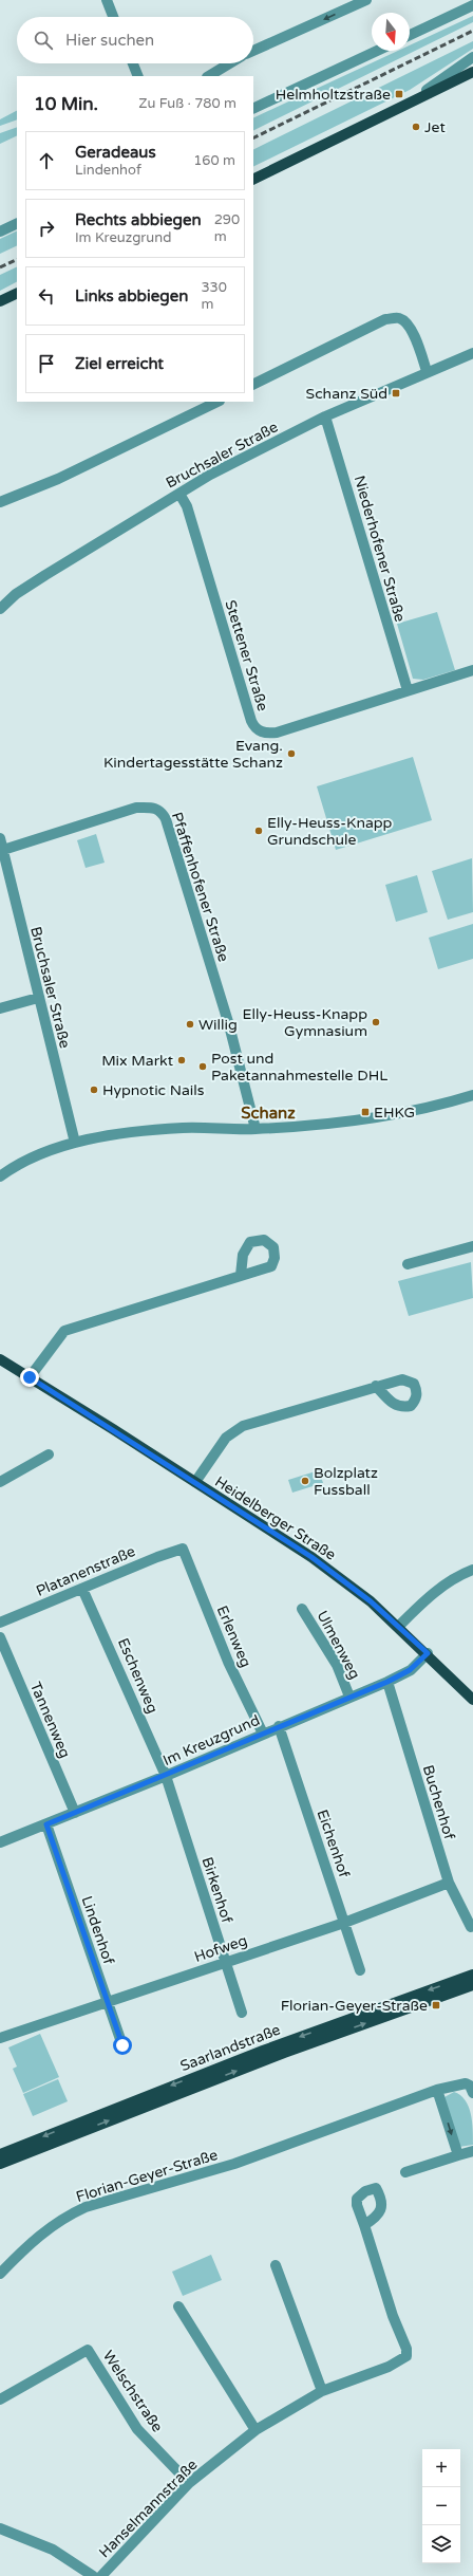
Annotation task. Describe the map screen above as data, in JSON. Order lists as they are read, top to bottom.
{
  "streets": {
    "main road": ["Heidelberger Straße", "Saarlandstraße"],
    "street": [
      "Bruchsaler Straße",
      "Niederhofener Straße",
      "Stettener Straße",
      "Pfaffenhofener Straße",
      "Platanenstraße",
      "Erlenweg",
      "Ulmenweg",
      "Eschenweg",
      "Tannenweg",
      "Im Kreuzgrund",
      "Buchenhof",
      "Eichenhof",
      "Birkenhof",
      "Lindenhof",
      "Hofweg",
      "Florian-Geyer-Straße",
      "Welschstraße",
      "Hanselmannstraße"
    ]
  },
  "crossings": [
    ["Bruchsaler Straße", "Niederhofener Straße"],
    ["Bruchsaler Straße", "Stettener Straße"],
    ["Bruchsaler Straße", "Pfaffenhofener Straße"],
    ["Niederhofener Straße", "Stettener Straße"],
    ["Heidelberger Straße", "Im Kreuzgrund"],
    ["Platanenstraße", "Erlenweg"],
    ["Platanenstraße", "Eschenweg"],
    ["Erlenweg", "Im Kreuzgrund"],
    ["Ulmenweg", "Im Kreuzgrund"],
    ["Eschenweg", "Im Kreuzgrund"],
    ["Eschenweg", "Birkenhof"],
    ["Tannenweg", "Im Kreuzgrund"],
    ["Im Kreuzgrund", "Buchenhof"],
    ["Im Kreuzgrund", "Eichenhof"],
    ["Im Kreuzgrund", "Birkenhof"],
    ["Im Kreuzgrund", "Lindenhof"],
    ["Buchenhof", "Hofweg"],
    ["Eichenhof", "Hofweg"],
    ["Birkenhof", "Hofweg"],
    ["Lindenhof", "Hofweg"],
    ["Welschstraße", "Hanselmannstraße"]
  ],
  "districts": ["Schanz"],
  "places": {
    "transit": [
      "Helmholtzstraße",
      "Schanz Süd",
      "EHKG",
      "Florian-Geyer-Straße"
    ],
    "other": [
      "Jet",
      "Evang. Kindertagesstätte Schanz",
      "Elly-Heuss-Knapp Grundschule",
      "Elly-Heuss-Knapp Gymnasium",
      "Willig",
      "Mix Markt",
      "Post und Paketannahmestelle DHL",
      "Hypnotic Nails",
      "Bolzplatz Fussball"
    ]
  },
  "north": "bottom",
  "page": {
    "search": "Hier suchen",
    "heading": ["10 Min.", "Zu Fuß · 780 m"],
    "list": [
      ["Geradeaus", "Lindenhof", "160 m"],
      ["Rechts abbiegen", "Im Kreuzgrund", "290 m"],
      ["Links abbiegen", "330 m"],
      "Ziel erreicht"
    ],
    "map_buttons": ["+", "−"]
  }
}
